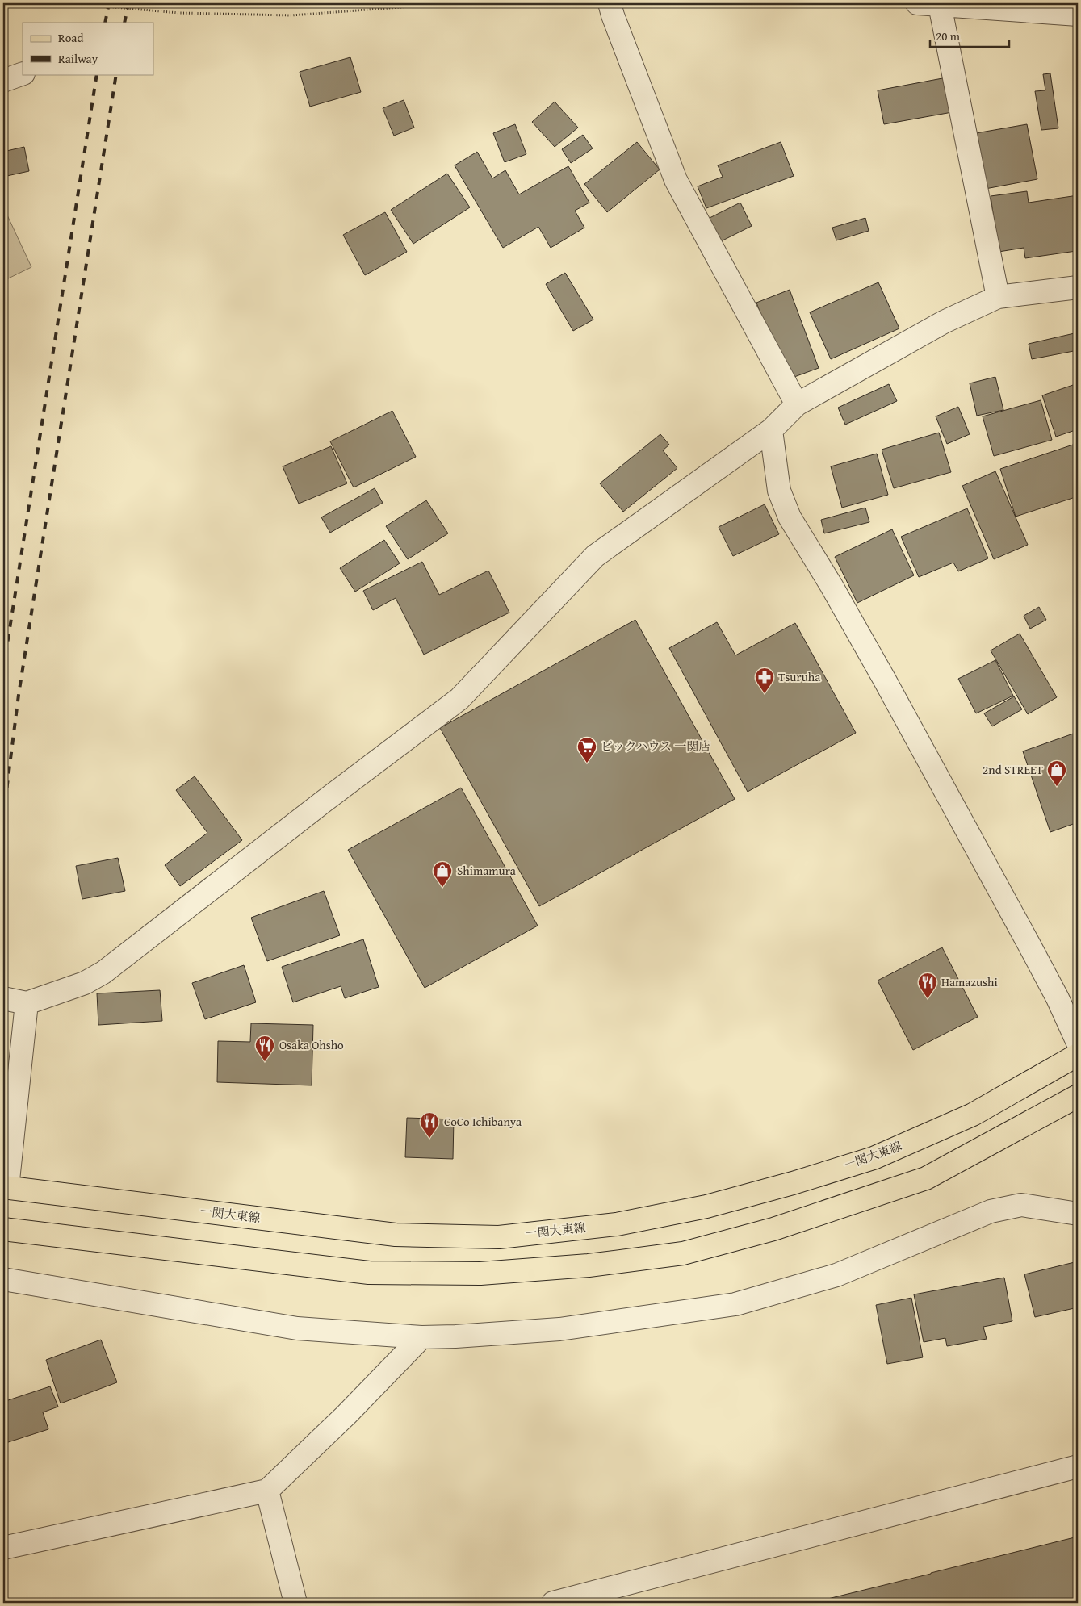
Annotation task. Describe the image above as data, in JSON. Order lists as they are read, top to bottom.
{
  "streets": {
    "main road": ["一関大東線"]
  },
  "places": {
    "pharmacy": ["Tsuruha"],
    "supermarket": ["ピックハウス 一関店"],
    "shop": ["2nd STREET", "Shimamura"],
    "restaurant": ["Hamazushi", "Osaka Ohsho", "CoCo Ichibanya"]
  },
  "legend": ["Road", "Railway"],
  "scale_bar": "20 m"
}
